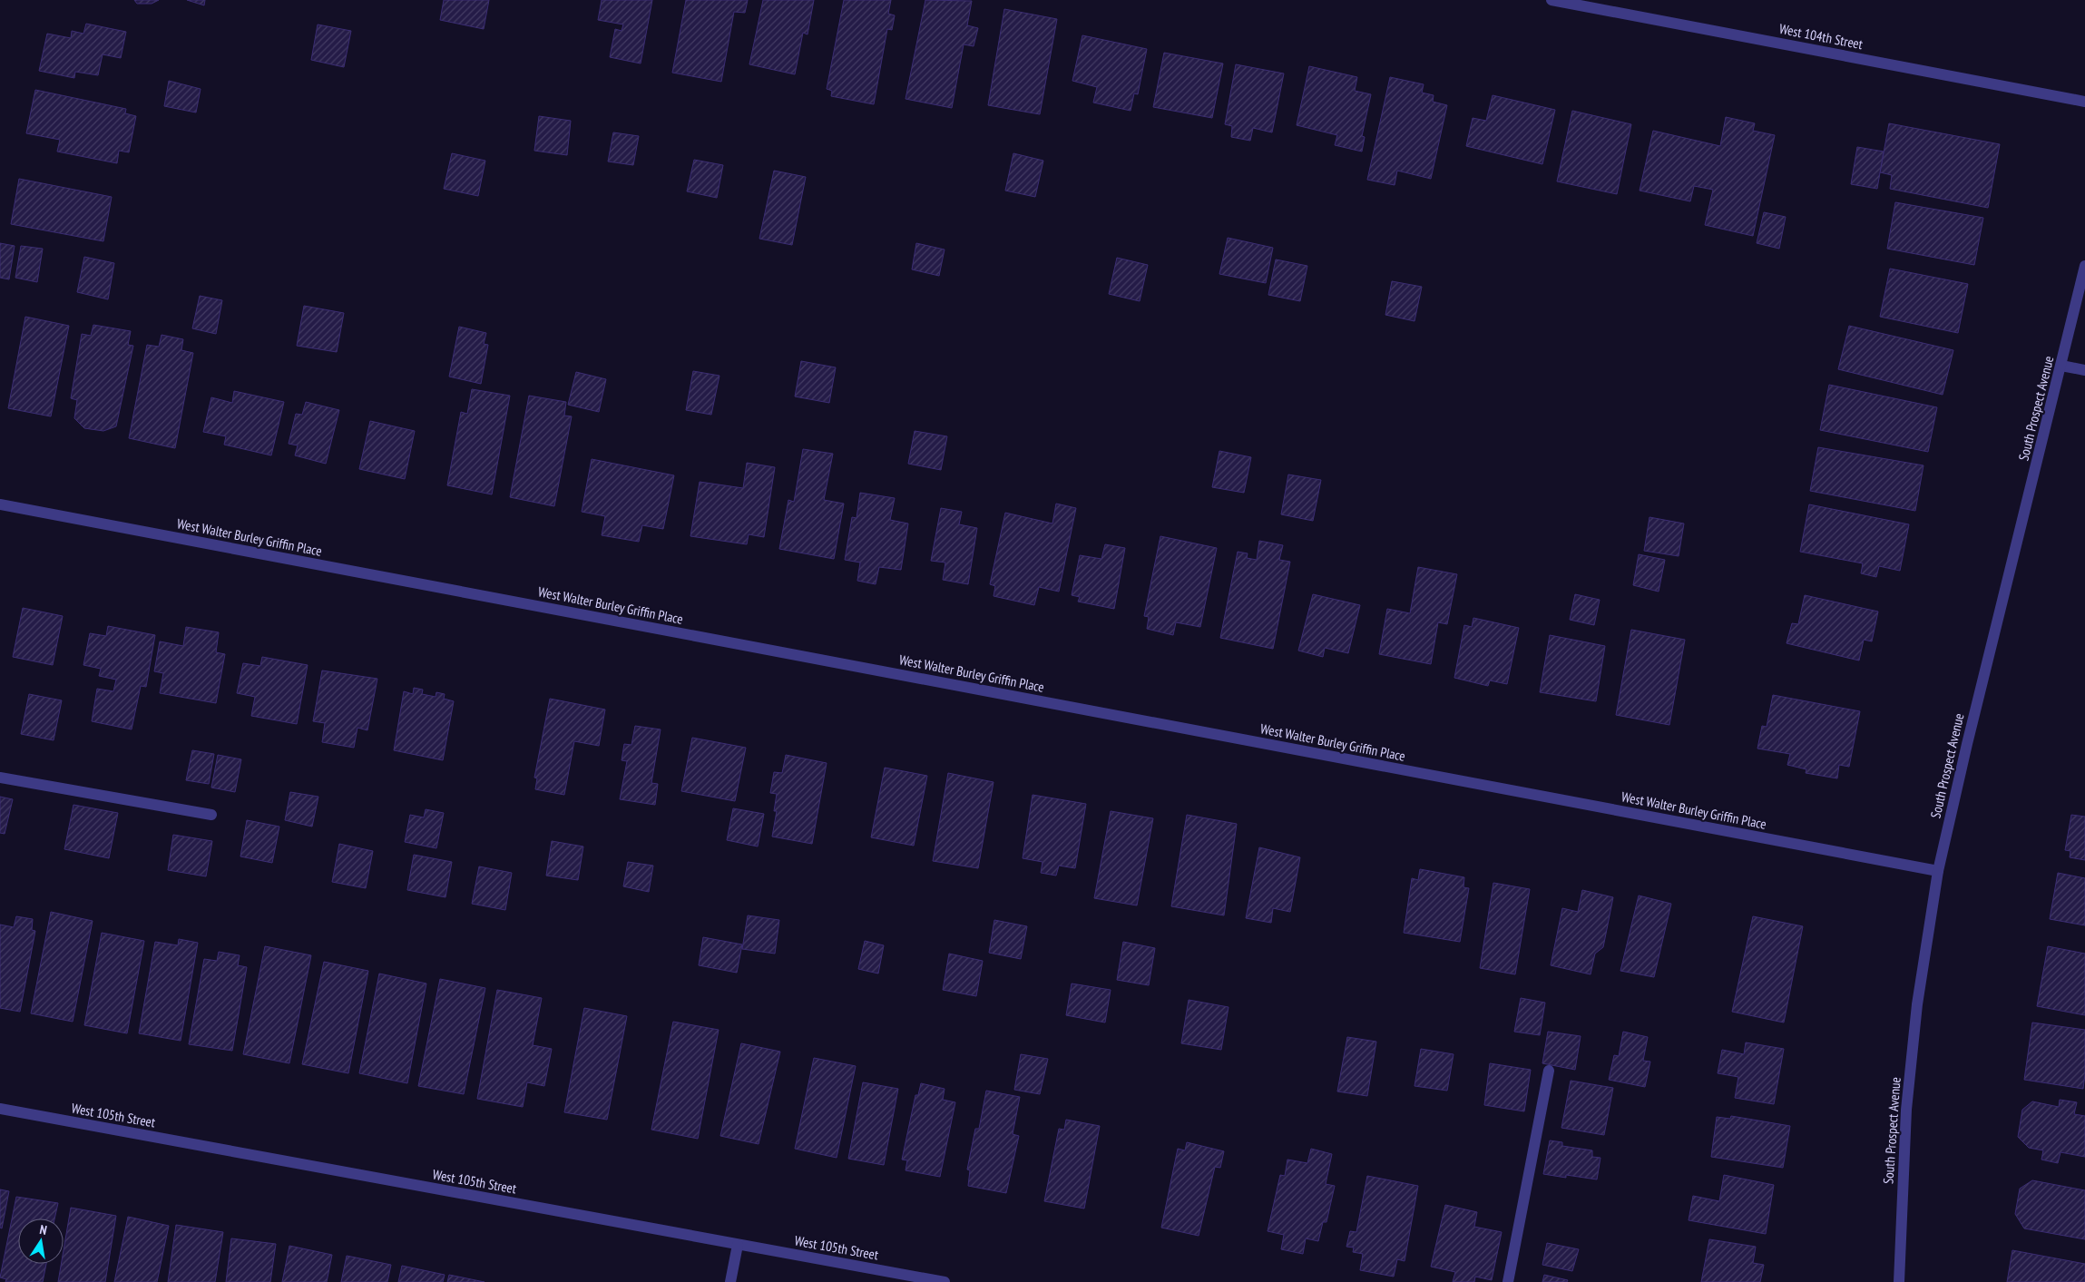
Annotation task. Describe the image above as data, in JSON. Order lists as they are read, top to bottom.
{
  "streets": {
    "street": [
      "West 104th Street",
      "South Prospect Avenue",
      "West Walter Burley Griffin Place",
      "West 105th Street"
    ]
  },
  "crossings": [
    ["South Prospect Avenue", "West Walter Burley Griffin Place"]
  ],
  "north": "top"
}
